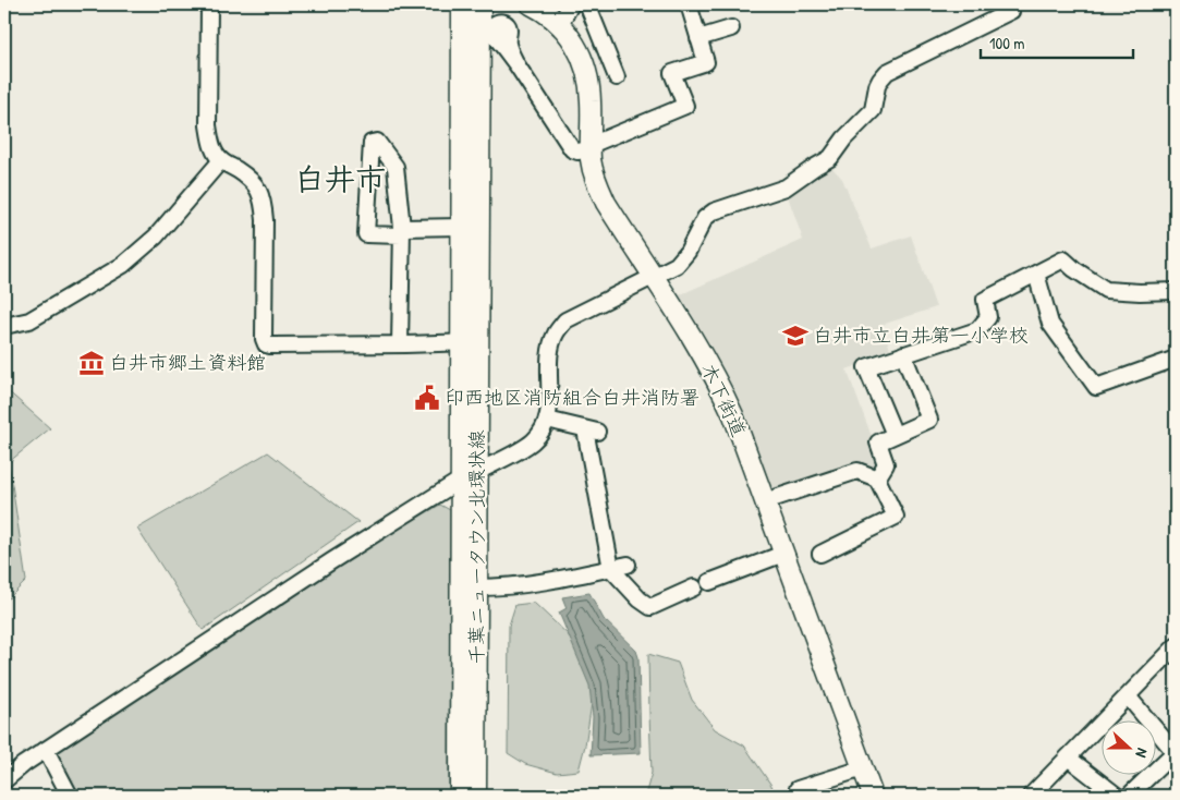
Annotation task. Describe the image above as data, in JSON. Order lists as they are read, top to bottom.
{
  "streets": {
    "main road": ["木下街道", "千葉ニュータウン北環状線"]
  },
  "districts": ["白井市"],
  "places": {
    "school or university": ["白井市立白井第一小学校"],
    "museum": ["白井市郷土資料館"],
    "public building": ["印西地区消防組合白井消防署"]
  },
  "scale_bar": "100 m",
  "north": "right"
}
